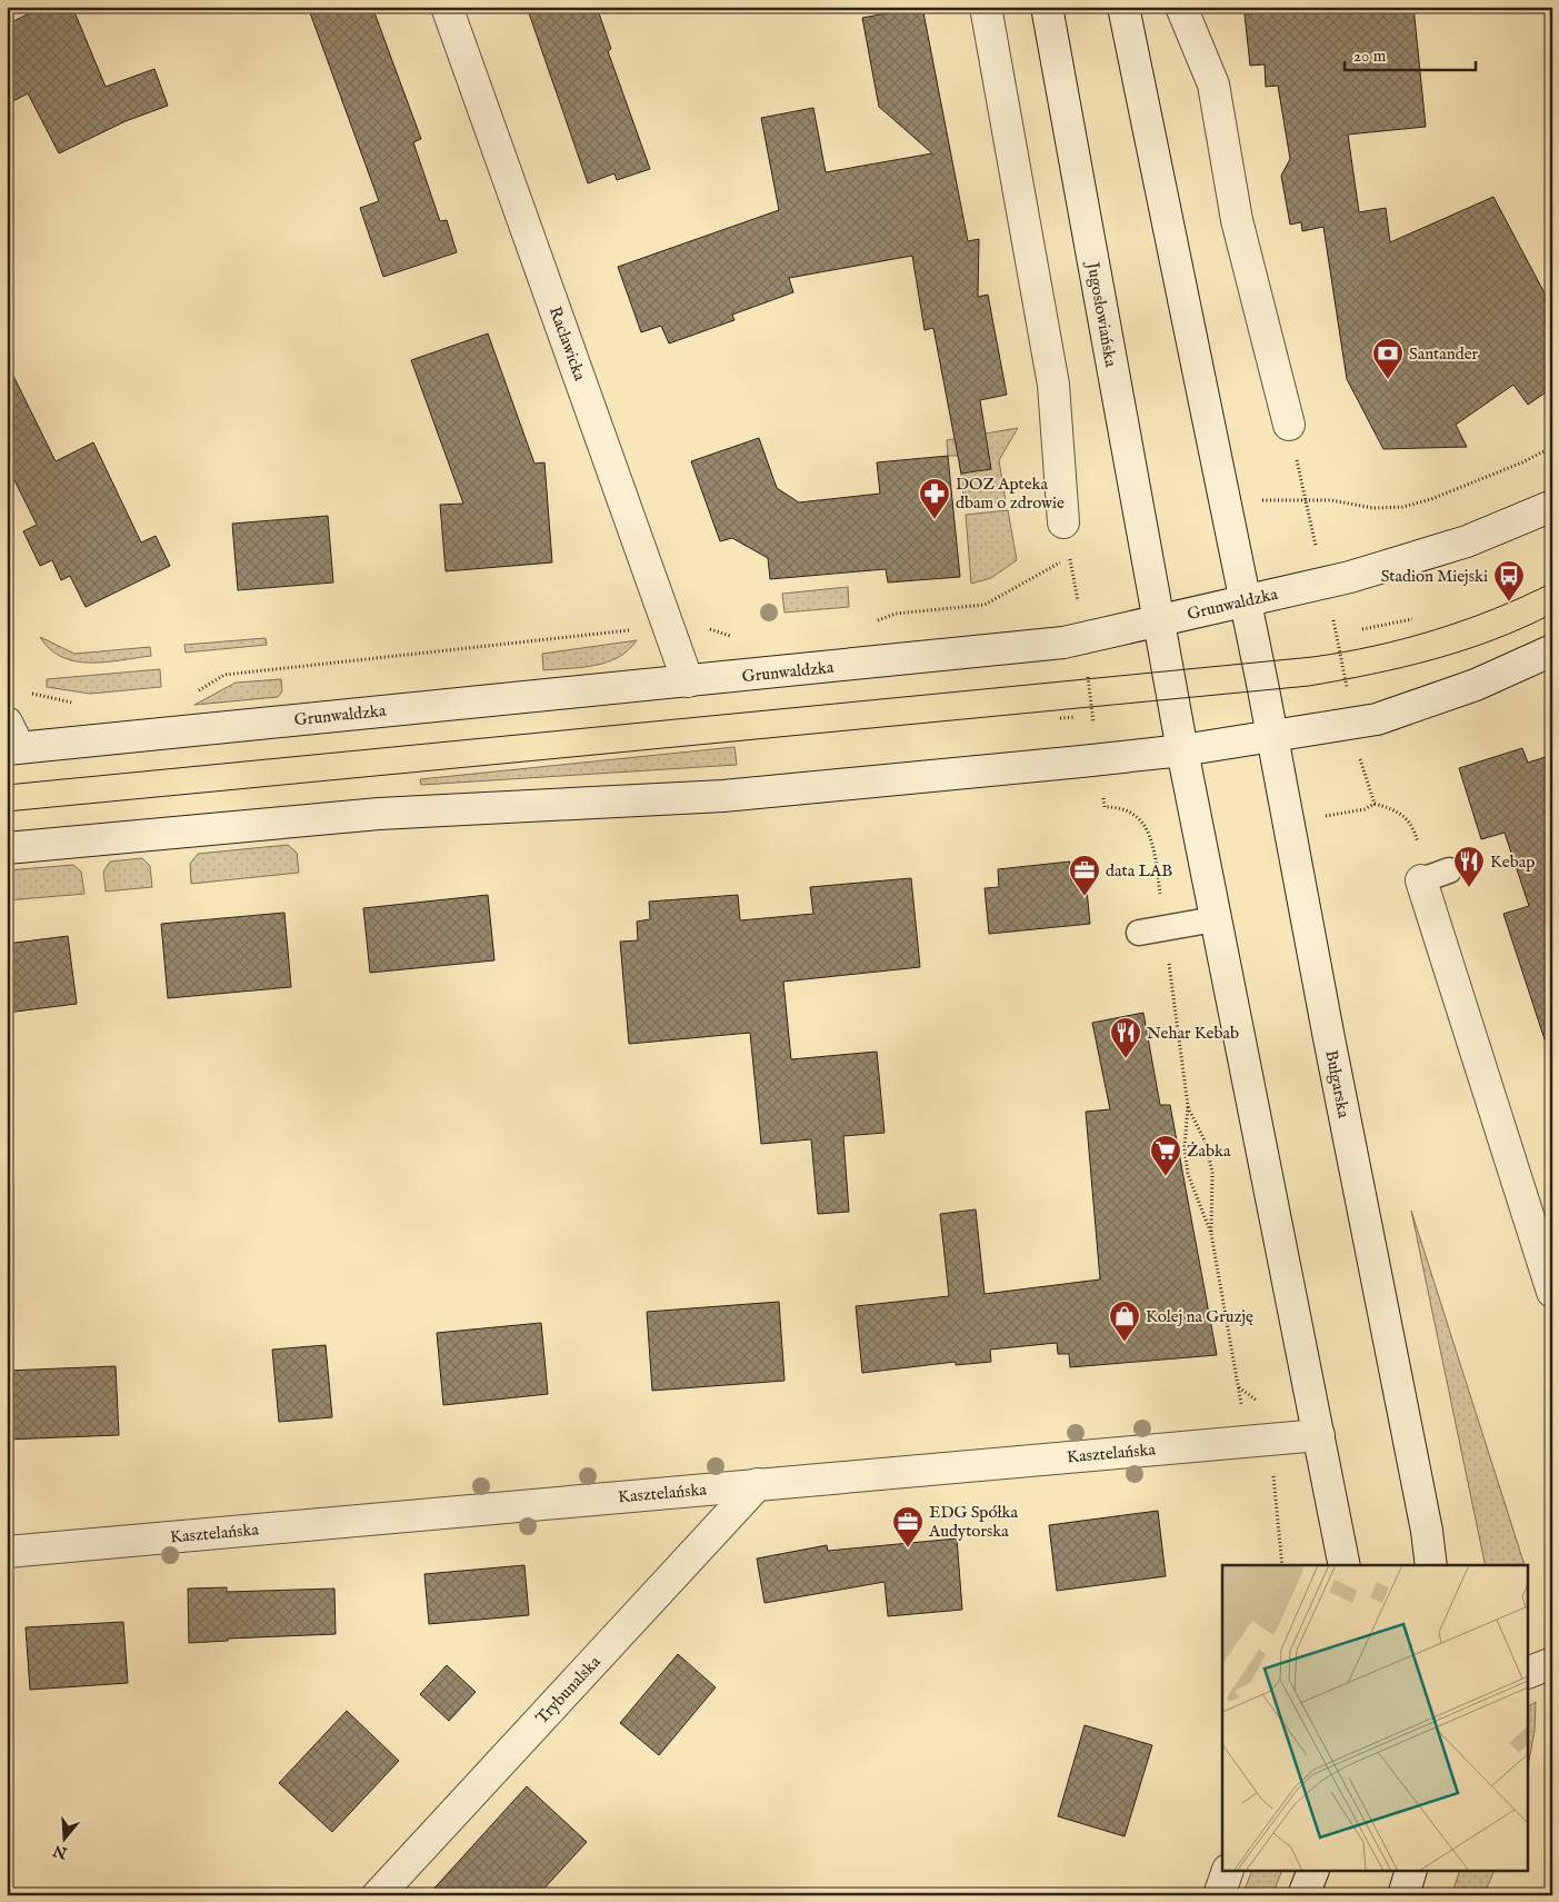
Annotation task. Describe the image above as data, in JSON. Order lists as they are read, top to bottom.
{
  "streets": {
    "street": [
      "Jugosłowiańska",
      "Racławicka",
      "Grunwaldzka",
      "Bułgarska",
      "Kasztelańska",
      "Trybunalska"
    ]
  },
  "crossings": [
    ["Jugosłowiańska", "Grunwaldzka"],
    ["Racławicka", "Grunwaldzka"],
    ["Grunwaldzka", "Bułgarska"],
    ["Kasztelańska", "Trybunalska"]
  ],
  "places": {
    "bank": ["Santander"],
    "pharmacy": ["DOZ Apteka dbam o zdrowie"],
    "bus stop": ["Stadion Miejski"],
    "restaurant": ["Kebap", "Nehar Kebab"],
    "office": ["data LAB", "EDG Spółka Audytorska"],
    "supermarket": ["Żabka"],
    "shop": ["Kolej na Gruzję"]
  },
  "scale_bar": "20 m",
  "north": "bottom"
}
